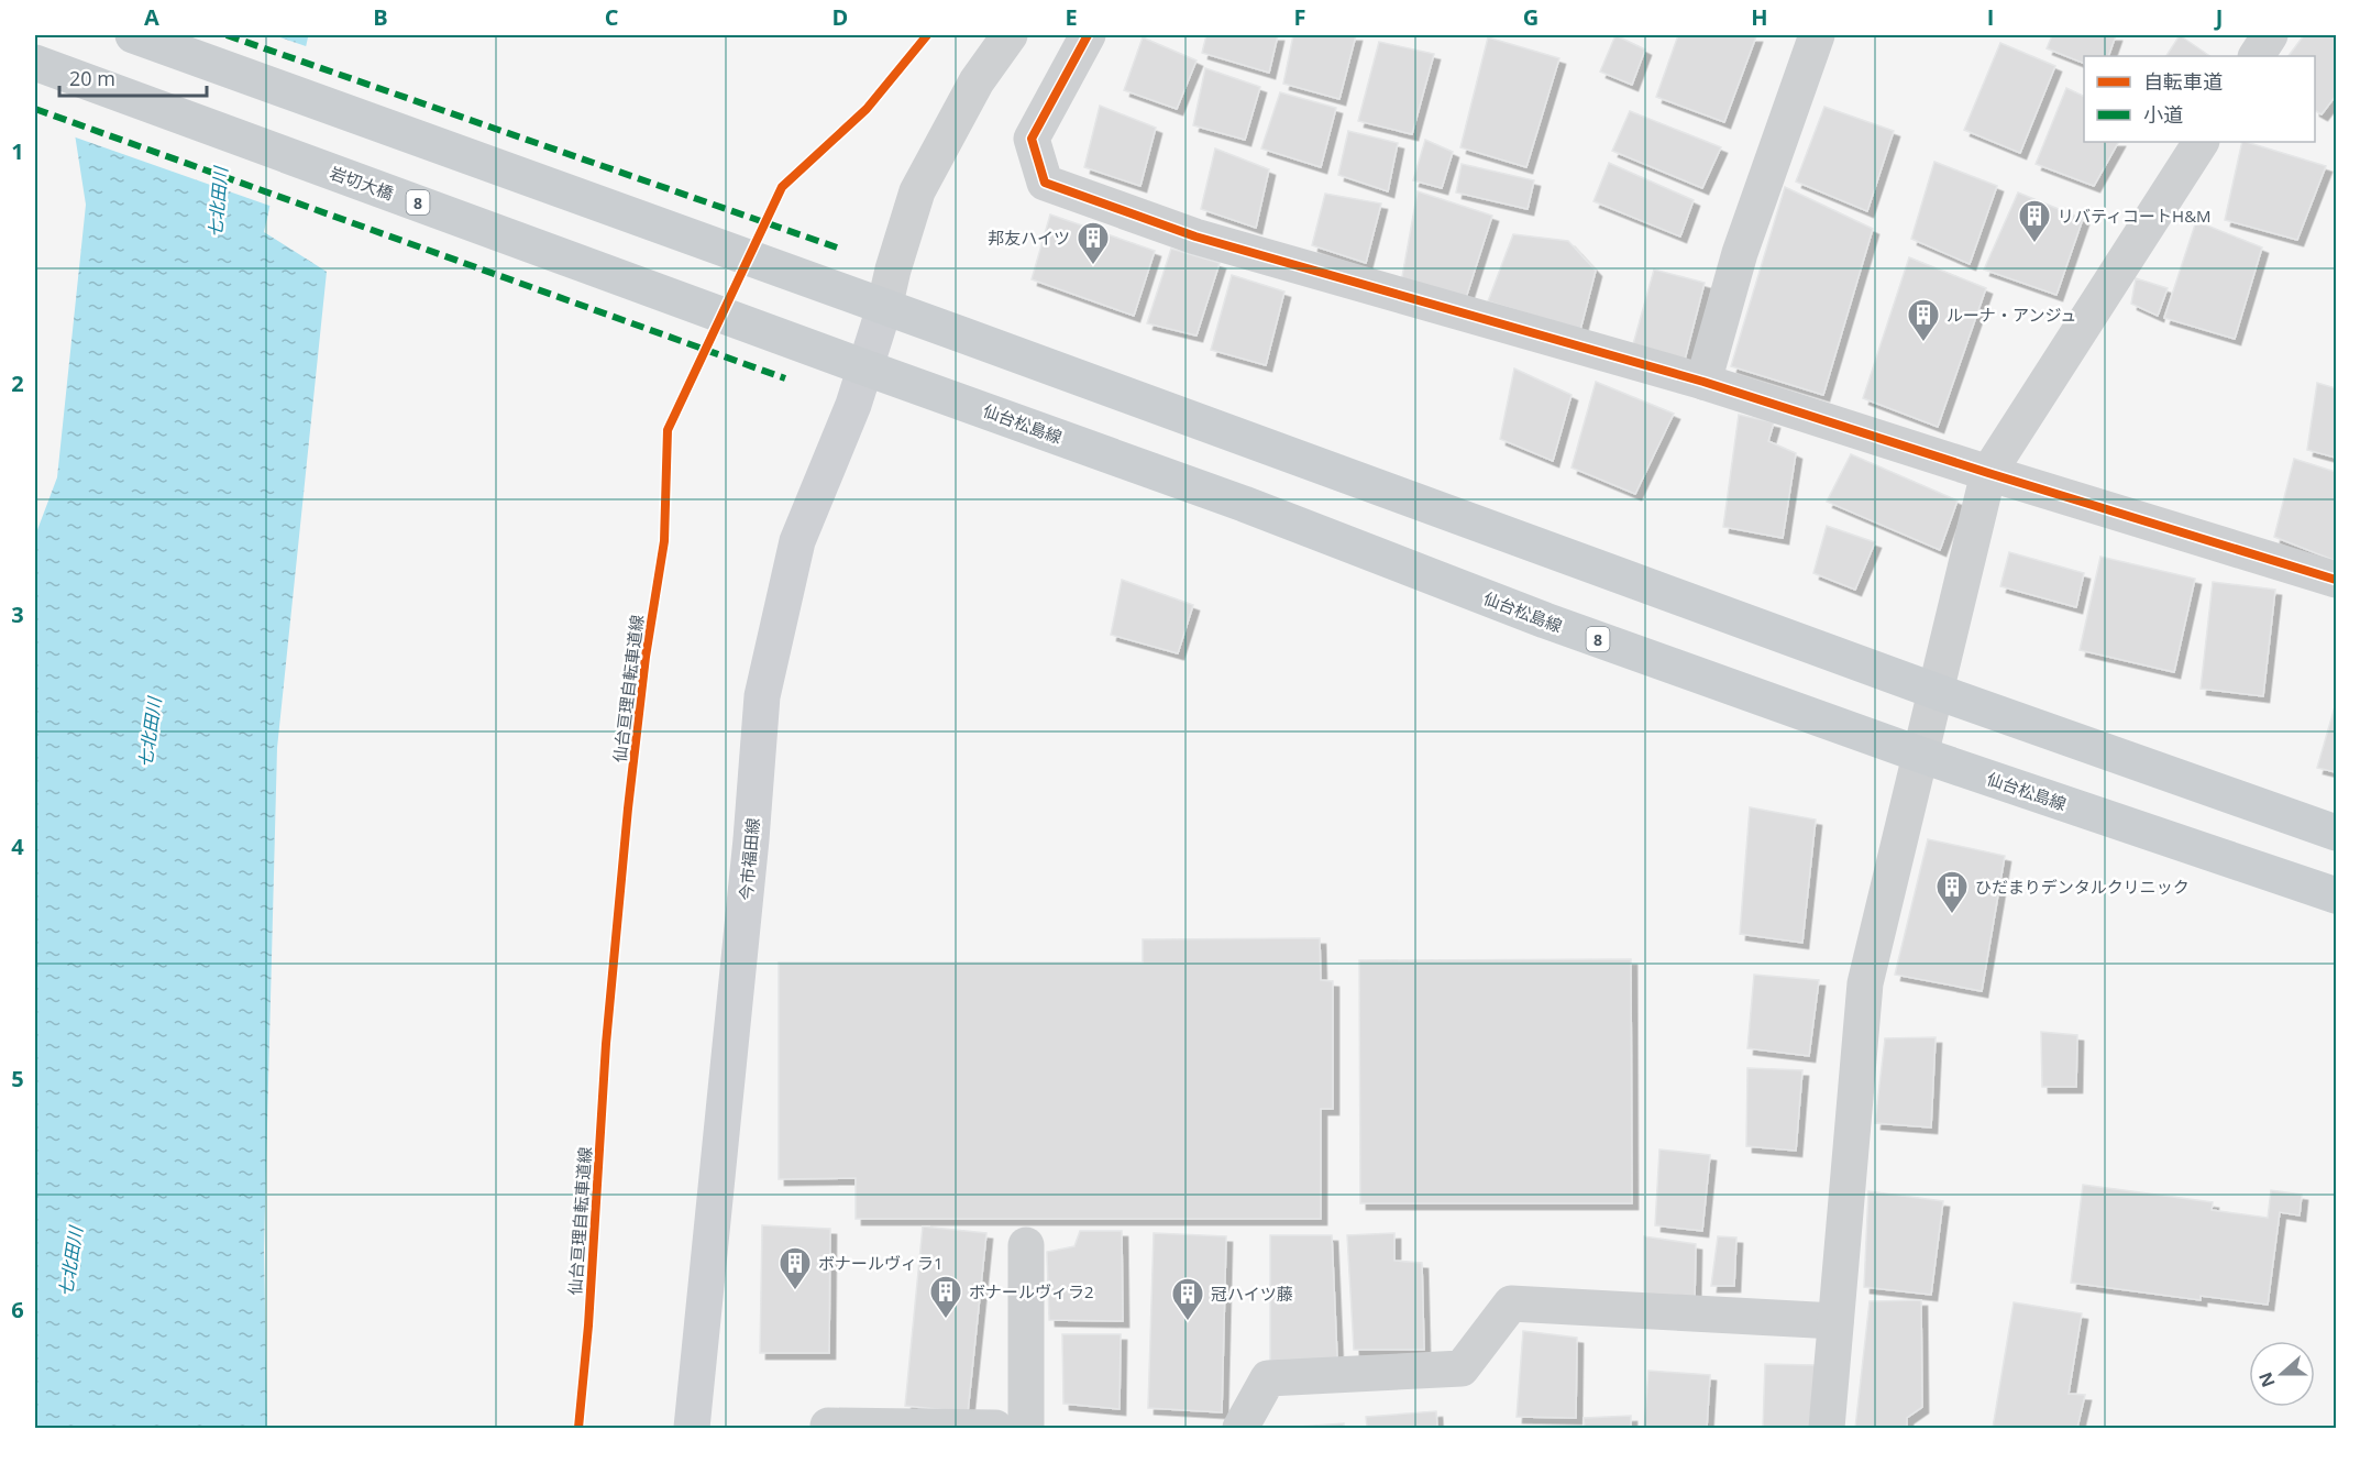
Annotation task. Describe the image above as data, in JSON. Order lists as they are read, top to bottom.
{
  "streets": {
    "main road": [
      "岩切大橋",
      "8",
      "仙台松島線",
      "今市福田線"
    ],
    "cycle path": ["仙台亘理自転車道線"]
  },
  "crossings": [
    ["岩切大橋", "仙台松島線"],
    ["岩切大橋", "今市福田線"],
    ["仙台松島線", "今市福田線"]
  ],
  "water": ["七北田川"],
  "places": {
    "building": [
      "リバティコートH&M",
      "邦友ハイツ",
      "ルーナ・アンジュ",
      "ひだまりデンタルクリニック",
      "ボナールヴィラ1",
      "ボナールヴィラ2",
      "冠ハイツ藤"
    ]
  },
  "legend": ["自転車道", "小道"],
  "scale_bar": "20 m",
  "north": "left",
  "grid": {
    "columns": [
      "A",
      "B",
      "C",
      "D",
      "E",
      "F",
      "G",
      "H",
      "I",
      "J"
    ],
    "rows": [
      "1",
      "2",
      "3",
      "4",
      "5",
      "6"
    ]
  }
}
